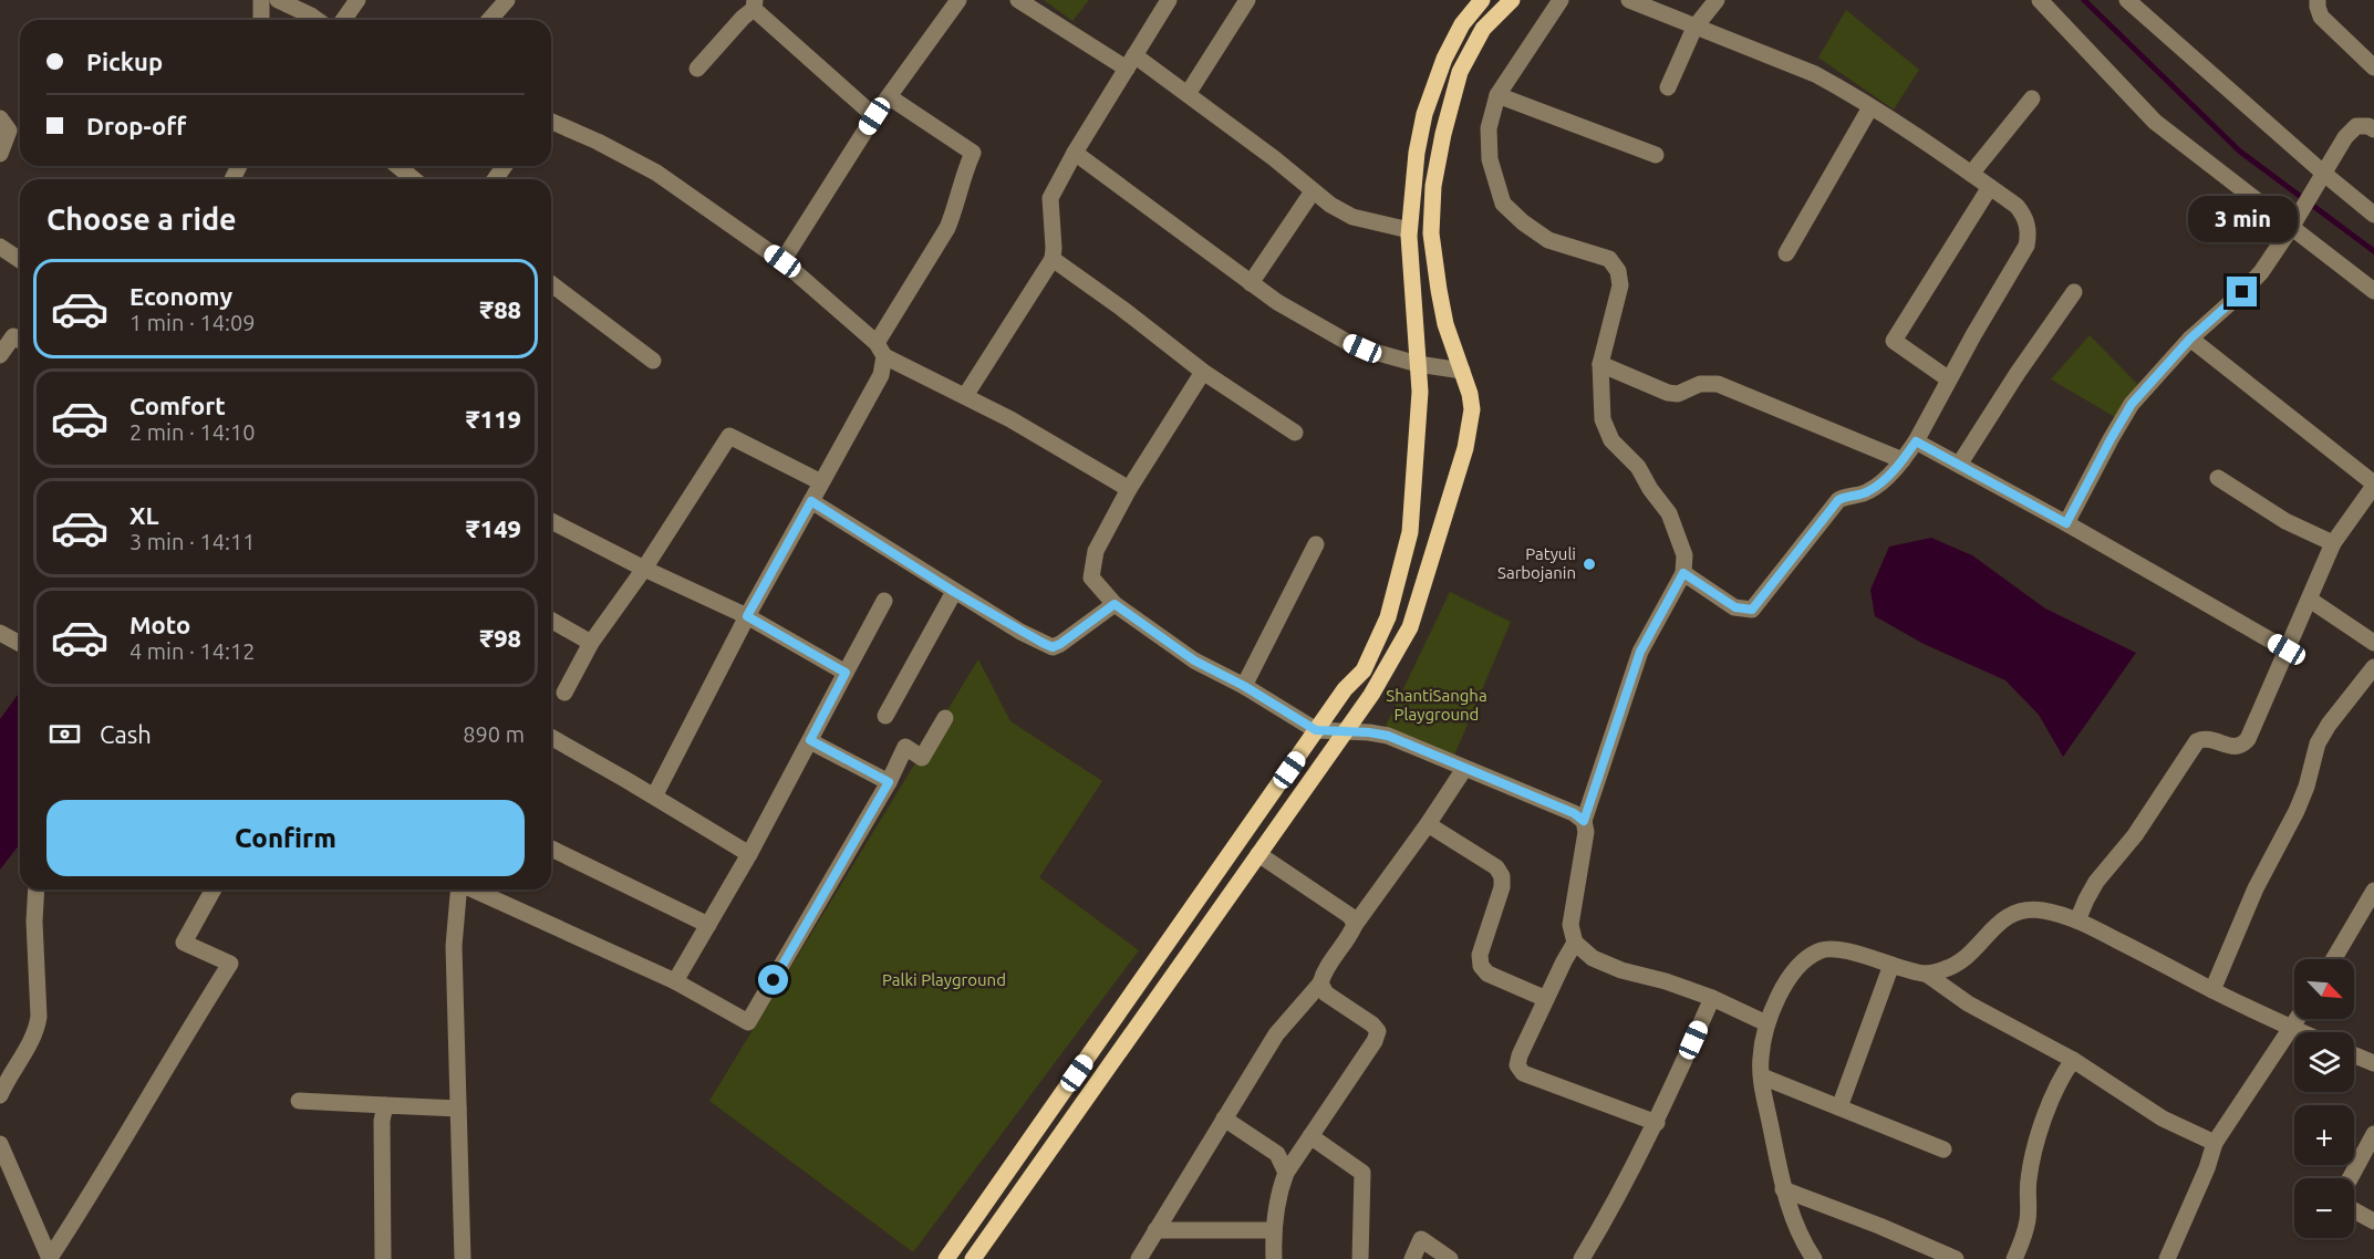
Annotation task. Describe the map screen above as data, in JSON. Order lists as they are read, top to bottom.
{
  "parks": ["ShantiSangha Playground", "Palki Playground"],
  "places": ["Patyuli Sarbojanin"],
  "north": "bottom right",
  "page": {
    "banner": ["Pickup", "Drop-off"],
    "heading": "Choose a ride",
    "bubble": "3 min",
    "list": [
      {
        "name": "Economy",
        "note": "1 min · 14:09",
        "value": "₹88"
      },
      {
        "name": "Comfort",
        "note": "2 min · 14:10",
        "value": "₹119"
      },
      {
        "name": "XL",
        "note": "3 min · 14:11",
        "value": "₹149"
      },
      {
        "name": "Moto",
        "note": "4 min · 14:12",
        "value": "₹98"
      }
    ],
    "pay": ["Cash", "890 m"],
    "buttons": "Confirm",
    "map_buttons": ["+", "−"]
  }
}
